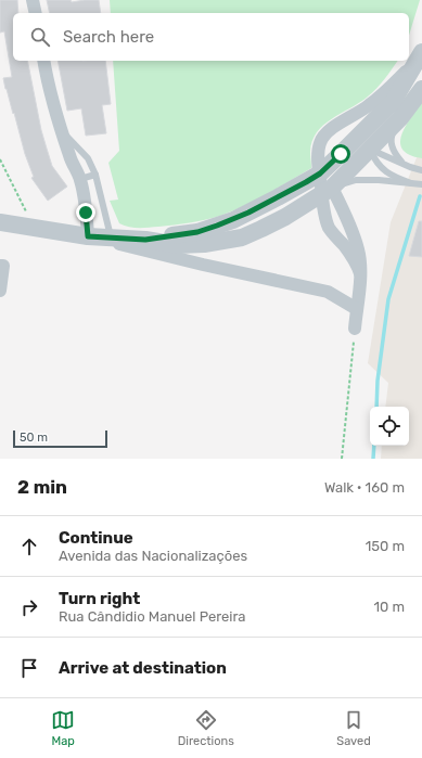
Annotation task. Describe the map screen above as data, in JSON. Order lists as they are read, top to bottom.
{
  "scale_bar": "50 m",
  "page": {
    "search": "Search here",
    "scale": "50 m",
    "heading": ["2 min", "Walk · 160 m"],
    "list": [
      ["Continue", "Avenida das Nacionalizações", "150 m"],
      ["Turn right", "Rua Cândidio Manuel Pereira", "10 m"],
      "Arrive at destination"
    ],
    "nav": ["Map", "Directions", "Saved"]
  }
}
